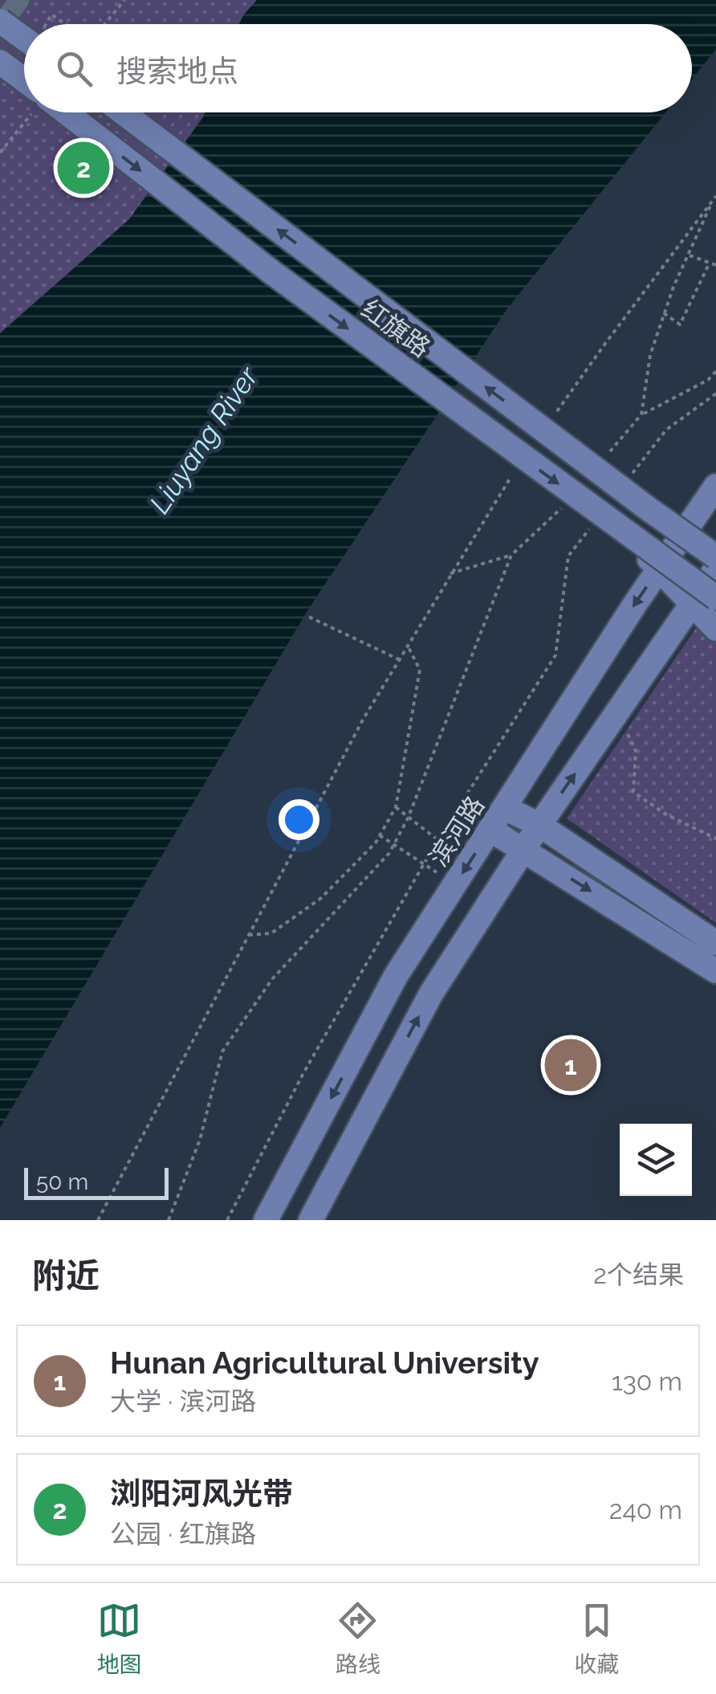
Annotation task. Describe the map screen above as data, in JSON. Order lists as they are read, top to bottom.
{
  "streets": {
    "main road": ["红旗路", "滨河路"]
  },
  "water": ["Liuyang River"],
  "scale_bar": "50 m",
  "page": {
    "search": "搜索地点",
    "pins": ["2", "1"],
    "scale": "50 m",
    "heading": ["附近", "2个结果"],
    "list": [
      {
        "mark": "1",
        "name": "Hunan Agricultural University",
        "note": "大学 · 滨河路",
        "value": "130 m"
      },
      {
        "mark": "2",
        "name": "浏阳河风光带",
        "note": "公园 · 红旗路",
        "value": "240 m"
      }
    ],
    "nav": ["地图", "路线", "收藏"]
  }
}
